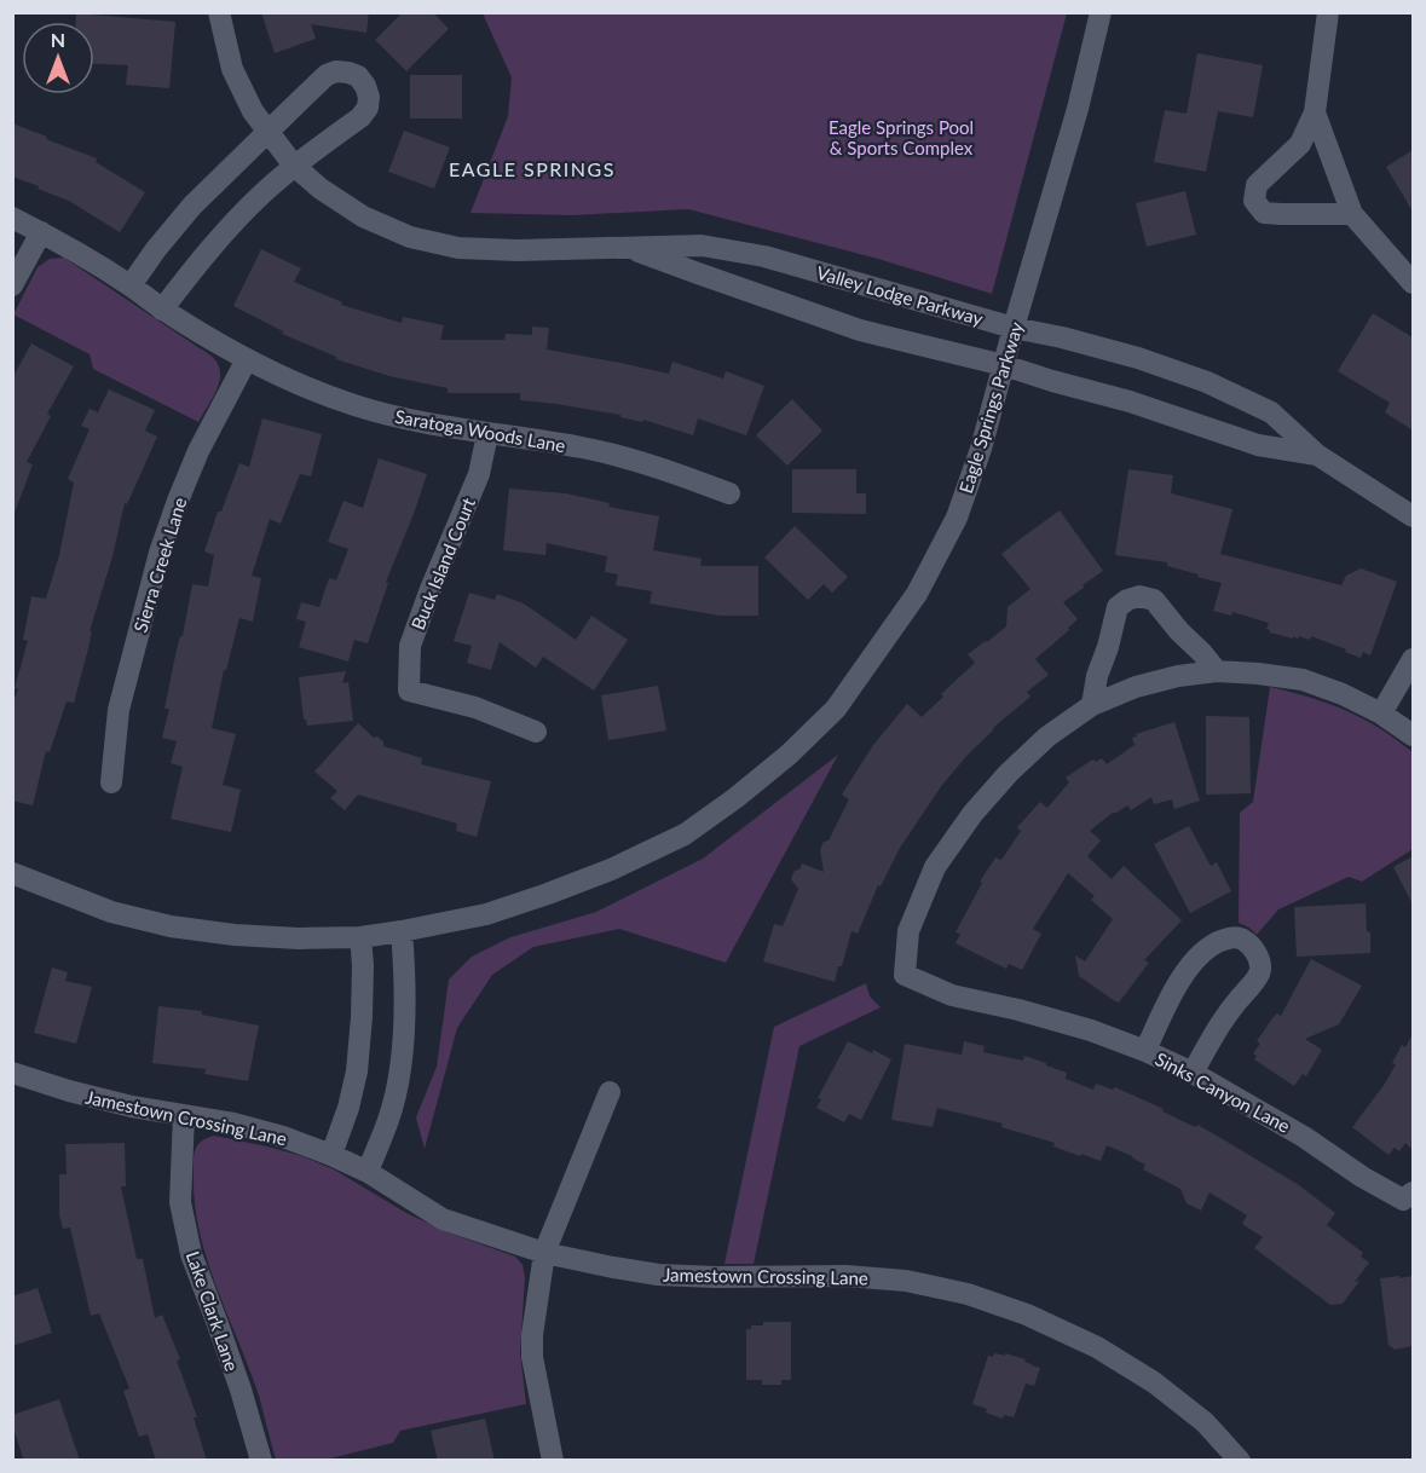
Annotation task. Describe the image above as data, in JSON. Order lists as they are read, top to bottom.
{
  "streets": {
    "street": [
      "Valley Lodge Parkway",
      "Eagle Springs Parkway",
      "Saratoga Woods Lane",
      "Buck Island Court",
      "Sierra Creek Lane",
      "Sinks Canyon Lane",
      "Jamestown Crossing Lane",
      "Lake Clark Lane"
    ]
  },
  "crossings": [
    ["Valley Lodge Parkway", "Eagle Springs Parkway"],
    ["Saratoga Woods Lane", "Buck Island Court"],
    ["Saratoga Woods Lane", "Sierra Creek Lane"],
    ["Jamestown Crossing Lane", "Lake Clark Lane"]
  ],
  "districts": ["EAGLE SPRINGS"],
  "parks": ["Eagle Springs Pool & Sports Complex"],
  "north": "top"
}
